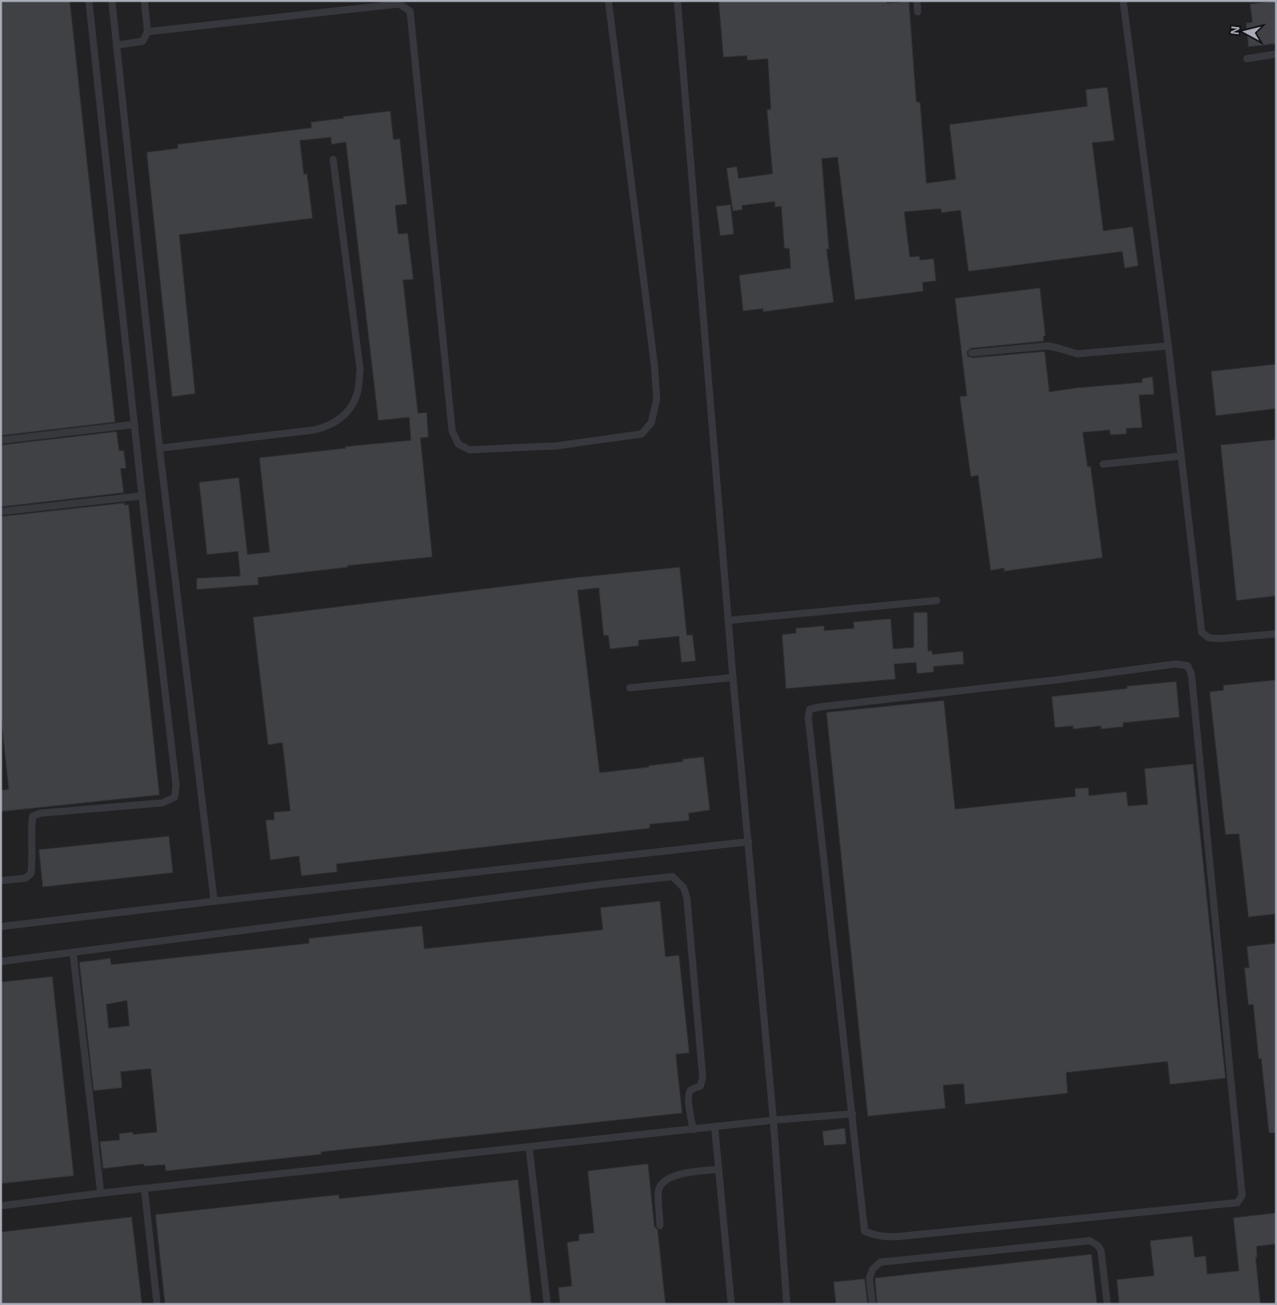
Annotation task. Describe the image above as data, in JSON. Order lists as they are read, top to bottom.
{
  "north": "left"
}
